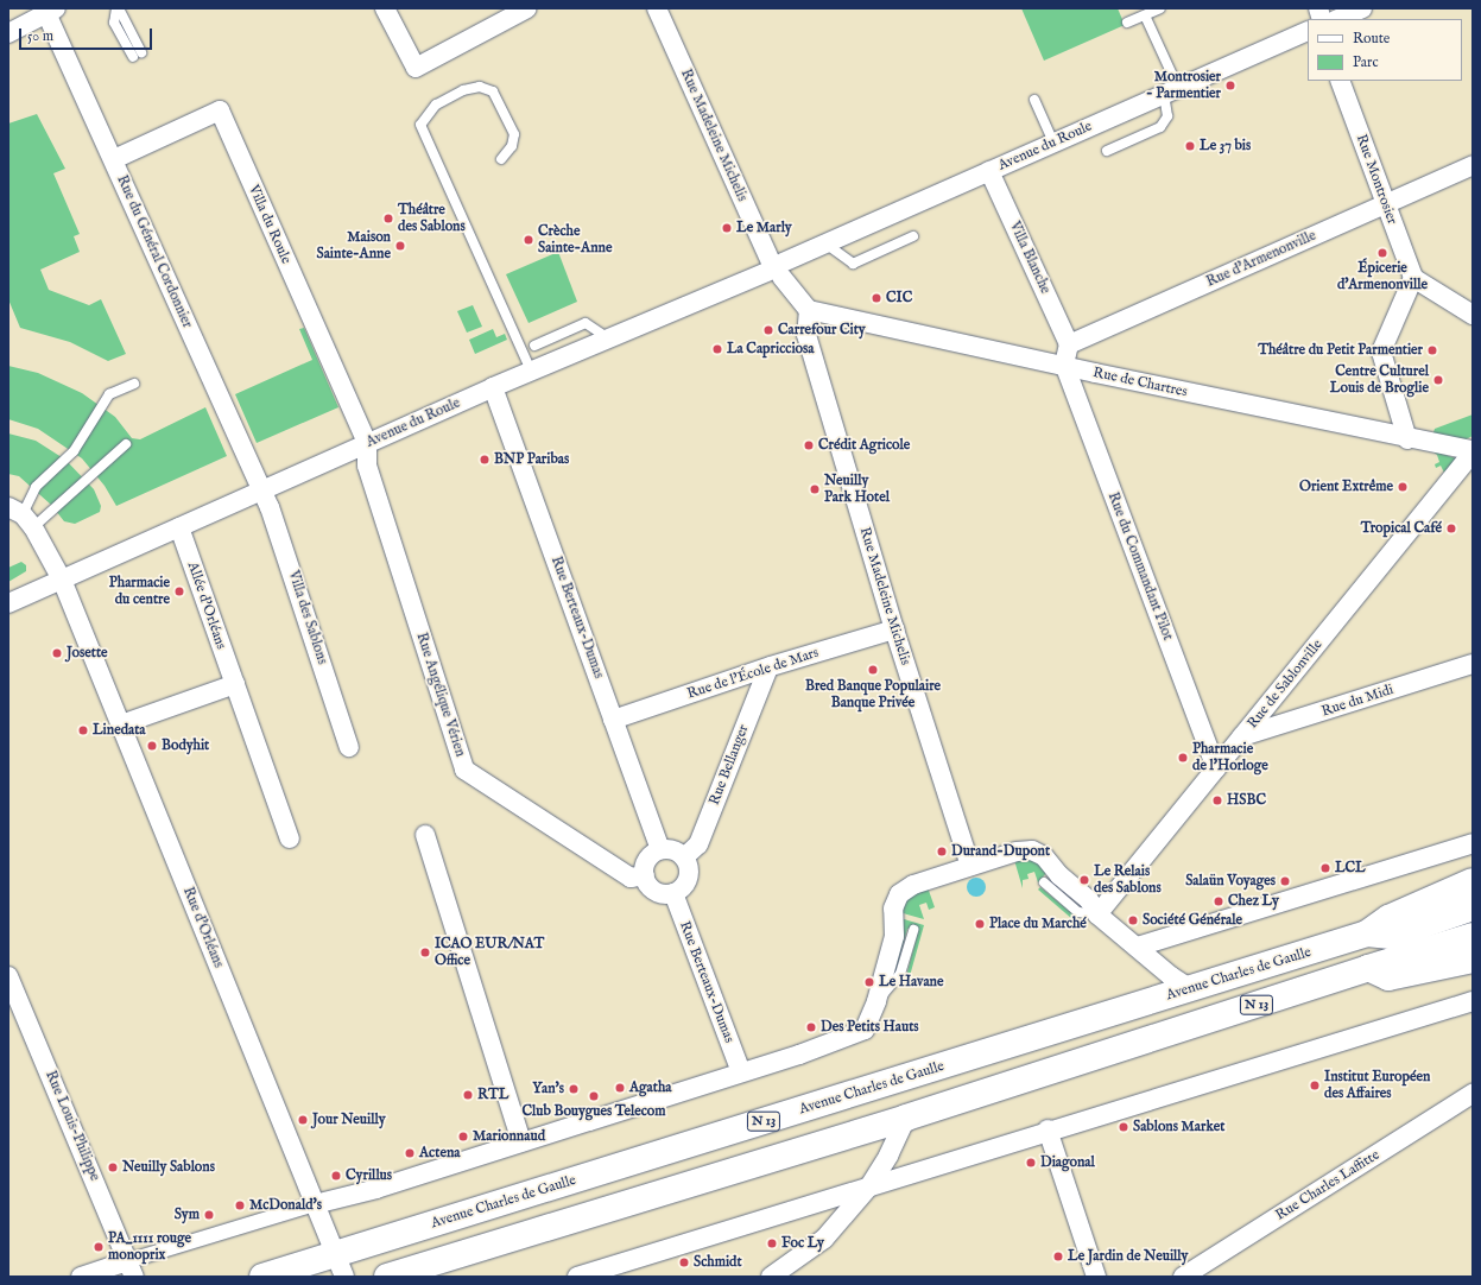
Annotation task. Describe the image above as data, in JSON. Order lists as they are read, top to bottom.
{
  "streets": {
    "main road": ["Avenue Charles de Gaulle", "N 13"],
    "street": [
      "Rue Madeleine Michelis",
      "Avenue du Roule",
      "Rue Montrosier",
      "Villa du Roule",
      "Rue du Général Cordonnier",
      "Villa Blanche",
      "Rue d'Armenonville",
      "Rue de Chartres",
      "Rue du Commandant Pilot",
      "Allée d'Orléans",
      "Villa des Sablons",
      "Rue Berteaux-Dumas",
      "Rue de l'École de Mars",
      "Rue de Sablonville",
      "Rue Angélique Vérien",
      "Rue du Midi",
      "Rue Bellanger",
      "Rue d'Orléans",
      "Rue Louis-Philippe",
      "Rue Charles Laffitte"
    ]
  },
  "crossings": [
    ["Rue Madeleine Michelis", "Avenue du Roule"],
    ["Rue Madeleine Michelis", "Rue de Chartres"],
    ["Rue Madeleine Michelis", "Rue de l'École de Mars"],
    ["Avenue du Roule", "Villa du Roule"],
    ["Avenue du Roule", "Rue du Général Cordonnier"],
    ["Avenue du Roule", "Villa Blanche"],
    ["Avenue du Roule", "Allée d'Orléans"],
    ["Avenue du Roule", "Villa des Sablons"],
    ["Avenue du Roule", "Rue Berteaux-Dumas"],
    ["Avenue du Roule", "Rue Angélique Vérien"],
    ["Avenue du Roule", "Rue d'Orléans"],
    ["Rue Montrosier", "Rue d'Armenonville"],
    ["Villa du Roule", "Rue du Général Cordonnier"],
    ["Villa du Roule", "Rue Angélique Vérien"],
    ["Rue du Général Cordonnier", "Villa des Sablons"],
    ["Villa Blanche", "Rue d'Armenonville"],
    ["Rue de Chartres", "Rue du Commandant Pilot"],
    ["Rue de Chartres", "Rue de Sablonville"],
    ["Rue du Commandant Pilot", "Rue de Sablonville"],
    ["Rue Berteaux-Dumas", "Rue de l'École de Mars"],
    ["Rue Berteaux-Dumas", "Rue Angélique Vérien"],
    ["Rue Berteaux-Dumas", "Rue Bellanger"],
    ["Rue de l'École de Mars", "Rue Bellanger"],
    ["Rue de Sablonville", "Rue du Midi"],
    ["Rue Angélique Vérien", "Rue Bellanger"],
    ["Rue d'Orléans", "Avenue Charles de Gaulle"],
    ["Avenue Charles de Gaulle", "N 13"]
  ],
  "places": [
    "Montrosier - Parmentier",
    "Le 37 bis",
    "Théâtre des Sablons",
    "Le Marly",
    "Crèche Sainte-Anne",
    "Maison Sainte-Anne",
    "Épicerie d'Armenonville",
    "CIC",
    "Carrefour City",
    "La Capricciosa",
    "Théâtre du Petit Parmentier",
    "Centre Culturel Louis de Broglie",
    "Crédit Agricole",
    "BNP Paribas",
    "Orient Extrême",
    "Neuilly Park Hotel",
    "Tropical Café",
    "Pharmacie du centre",
    "Josette",
    "Bred Banque Populaire Banque Privée",
    "Linedata",
    "Bodyhit",
    "Pharmacie de l'Horloge",
    "HSBC",
    "Durand-Dupont",
    "LCL",
    "Le Relais des Sablons",
    "Salaün Voyages",
    "Chez Ly",
    "Société Générale",
    "Place du Marché",
    "ICAO EUR/NAT Office",
    "Le Havane",
    "Des Petits Hauts",
    "Institut Européen des Affaires",
    "Agatha",
    "Yan's",
    "RTL",
    "Club Bouygues Telecom",
    "Jour Neuilly",
    "Sablons Market",
    "Marionnaud",
    "Actena",
    "Diagonal",
    "Neuilly Sablons",
    "Cyrillus",
    "McDonald's",
    "Sym",
    "Foc Ly",
    "PA_1111 rouge monoprix",
    "Le Jardin de Neuilly",
    "Schmidt"
  ],
  "legend": ["Route", "Parc"],
  "scale_bar": "50 m"
}
